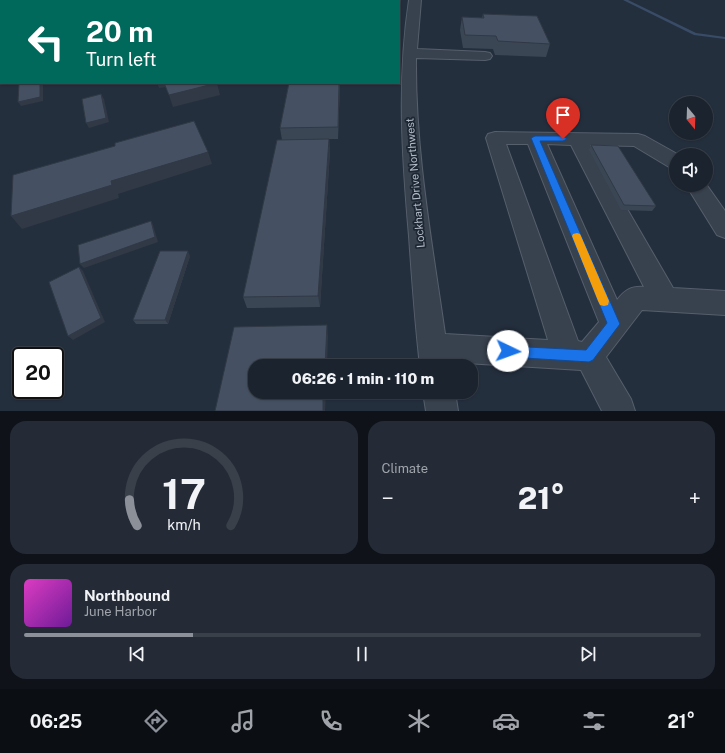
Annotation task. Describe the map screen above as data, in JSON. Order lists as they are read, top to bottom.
{
  "streets": {
    "street": ["Lockhart Drive Northwest"]
  },
  "north": "bottom",
  "page": {
    "turn": ["20 m", "Turn left"],
    "limit": "20",
    "trip": "06:26 · 1 min · 110 m",
    "tile": "Climate",
    "heat": ["−", "21°", "+"],
    "song": ["Northbound", "June Harbor"],
    "tabs": ["06:25", "21°"],
    "gauge": ["17", "km/h"]
  }
}
